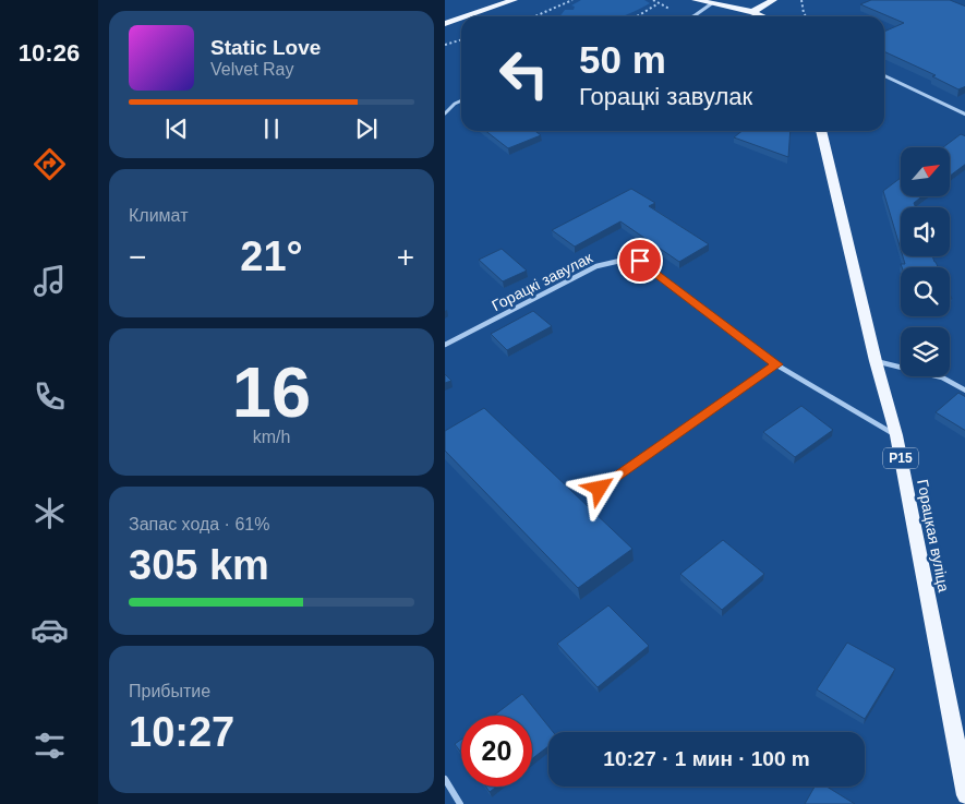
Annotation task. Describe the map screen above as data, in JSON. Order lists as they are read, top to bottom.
{
  "streets": {
    "main road": ["Р15", "Горацкая вуліца"],
    "street": ["Горацкі завулак"]
  },
  "crossings": [
    ["Горацкі завулак", "Горацкая вуліца"]
  ],
  "north": "top right",
  "page": {
    "tabs": "10:26",
    "turn": ["50 m", "Горацкі завулак"],
    "song": ["Static Love", "Velvet Ray"],
    "tile": [
      "Климат",
      ["16", "km/h"],
      ["Запас хода · 61%", "305 km"],
      ["Прибытие", "10:27"]
    ],
    "heat": ["−", "21°", "+"],
    "limit": "20",
    "trip": "10:27 · 1 мин · 100 m"
  }
}
